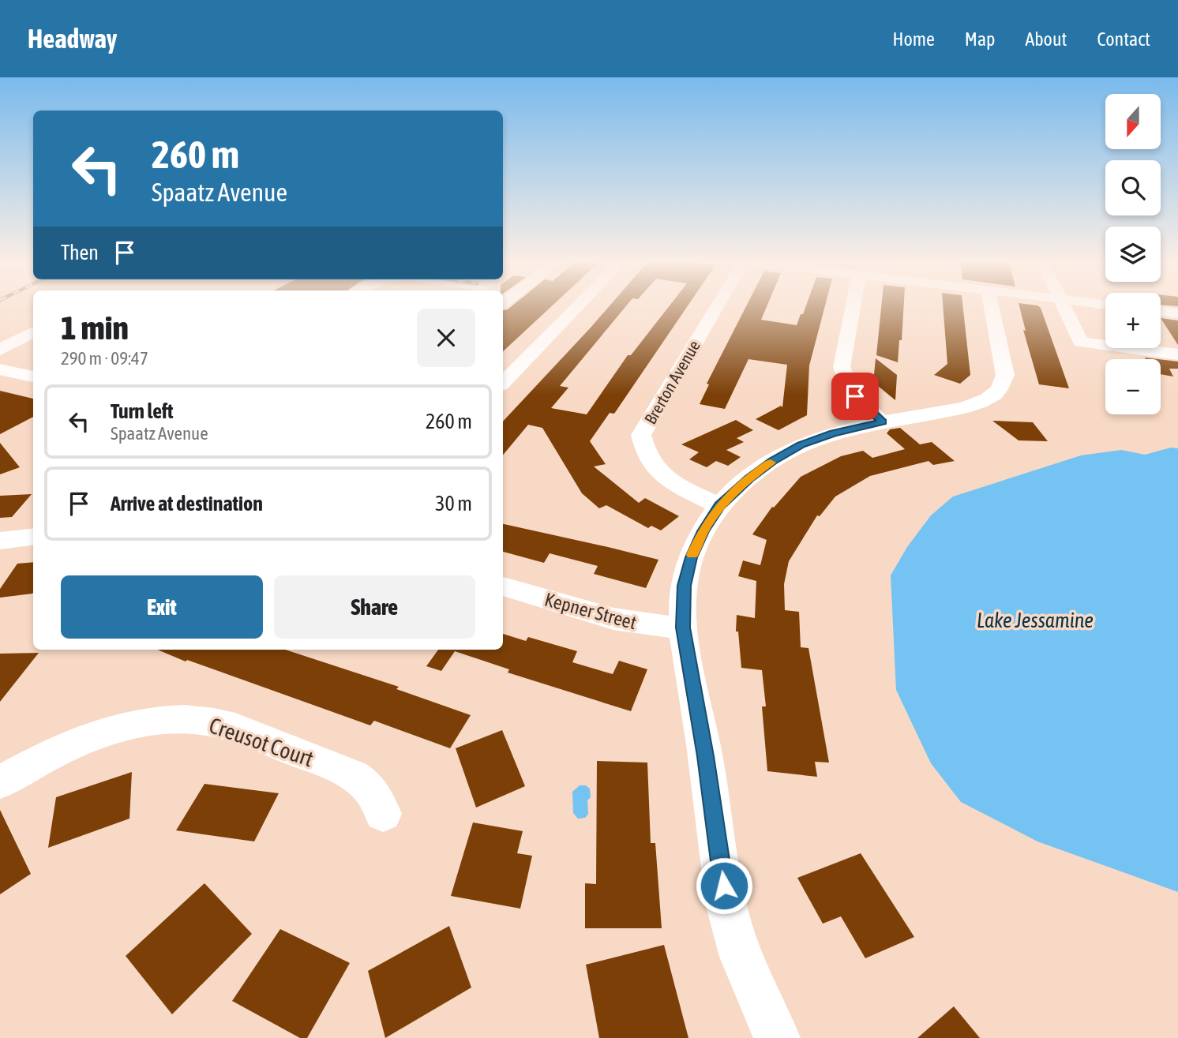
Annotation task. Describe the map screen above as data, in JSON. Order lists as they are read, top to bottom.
{
  "streets": {
    "street": ["Brerton Avenue", "Kepner Street", "Creusot Court"]
  },
  "water": ["Lake Jessamine"],
  "north": "bottom",
  "page": {
    "header": "Headway",
    "nav": [
      "Home",
      "Map",
      "About",
      "Contact"
    ],
    "map_buttons": ["+", "−"],
    "turn": ["260 m", "Spaatz Avenue"],
    "then": "Then",
    "heading": ["1 min", "290 m · 09:47"],
    "list": [
      {
        "name": "Turn left",
        "note": "Spaatz Avenue",
        "value": "260 m"
      },
      {
        "name": "Arrive at destination",
        "value": "30 m"
      }
    ],
    "buttons": ["Exit", "Share"]
  }
}
